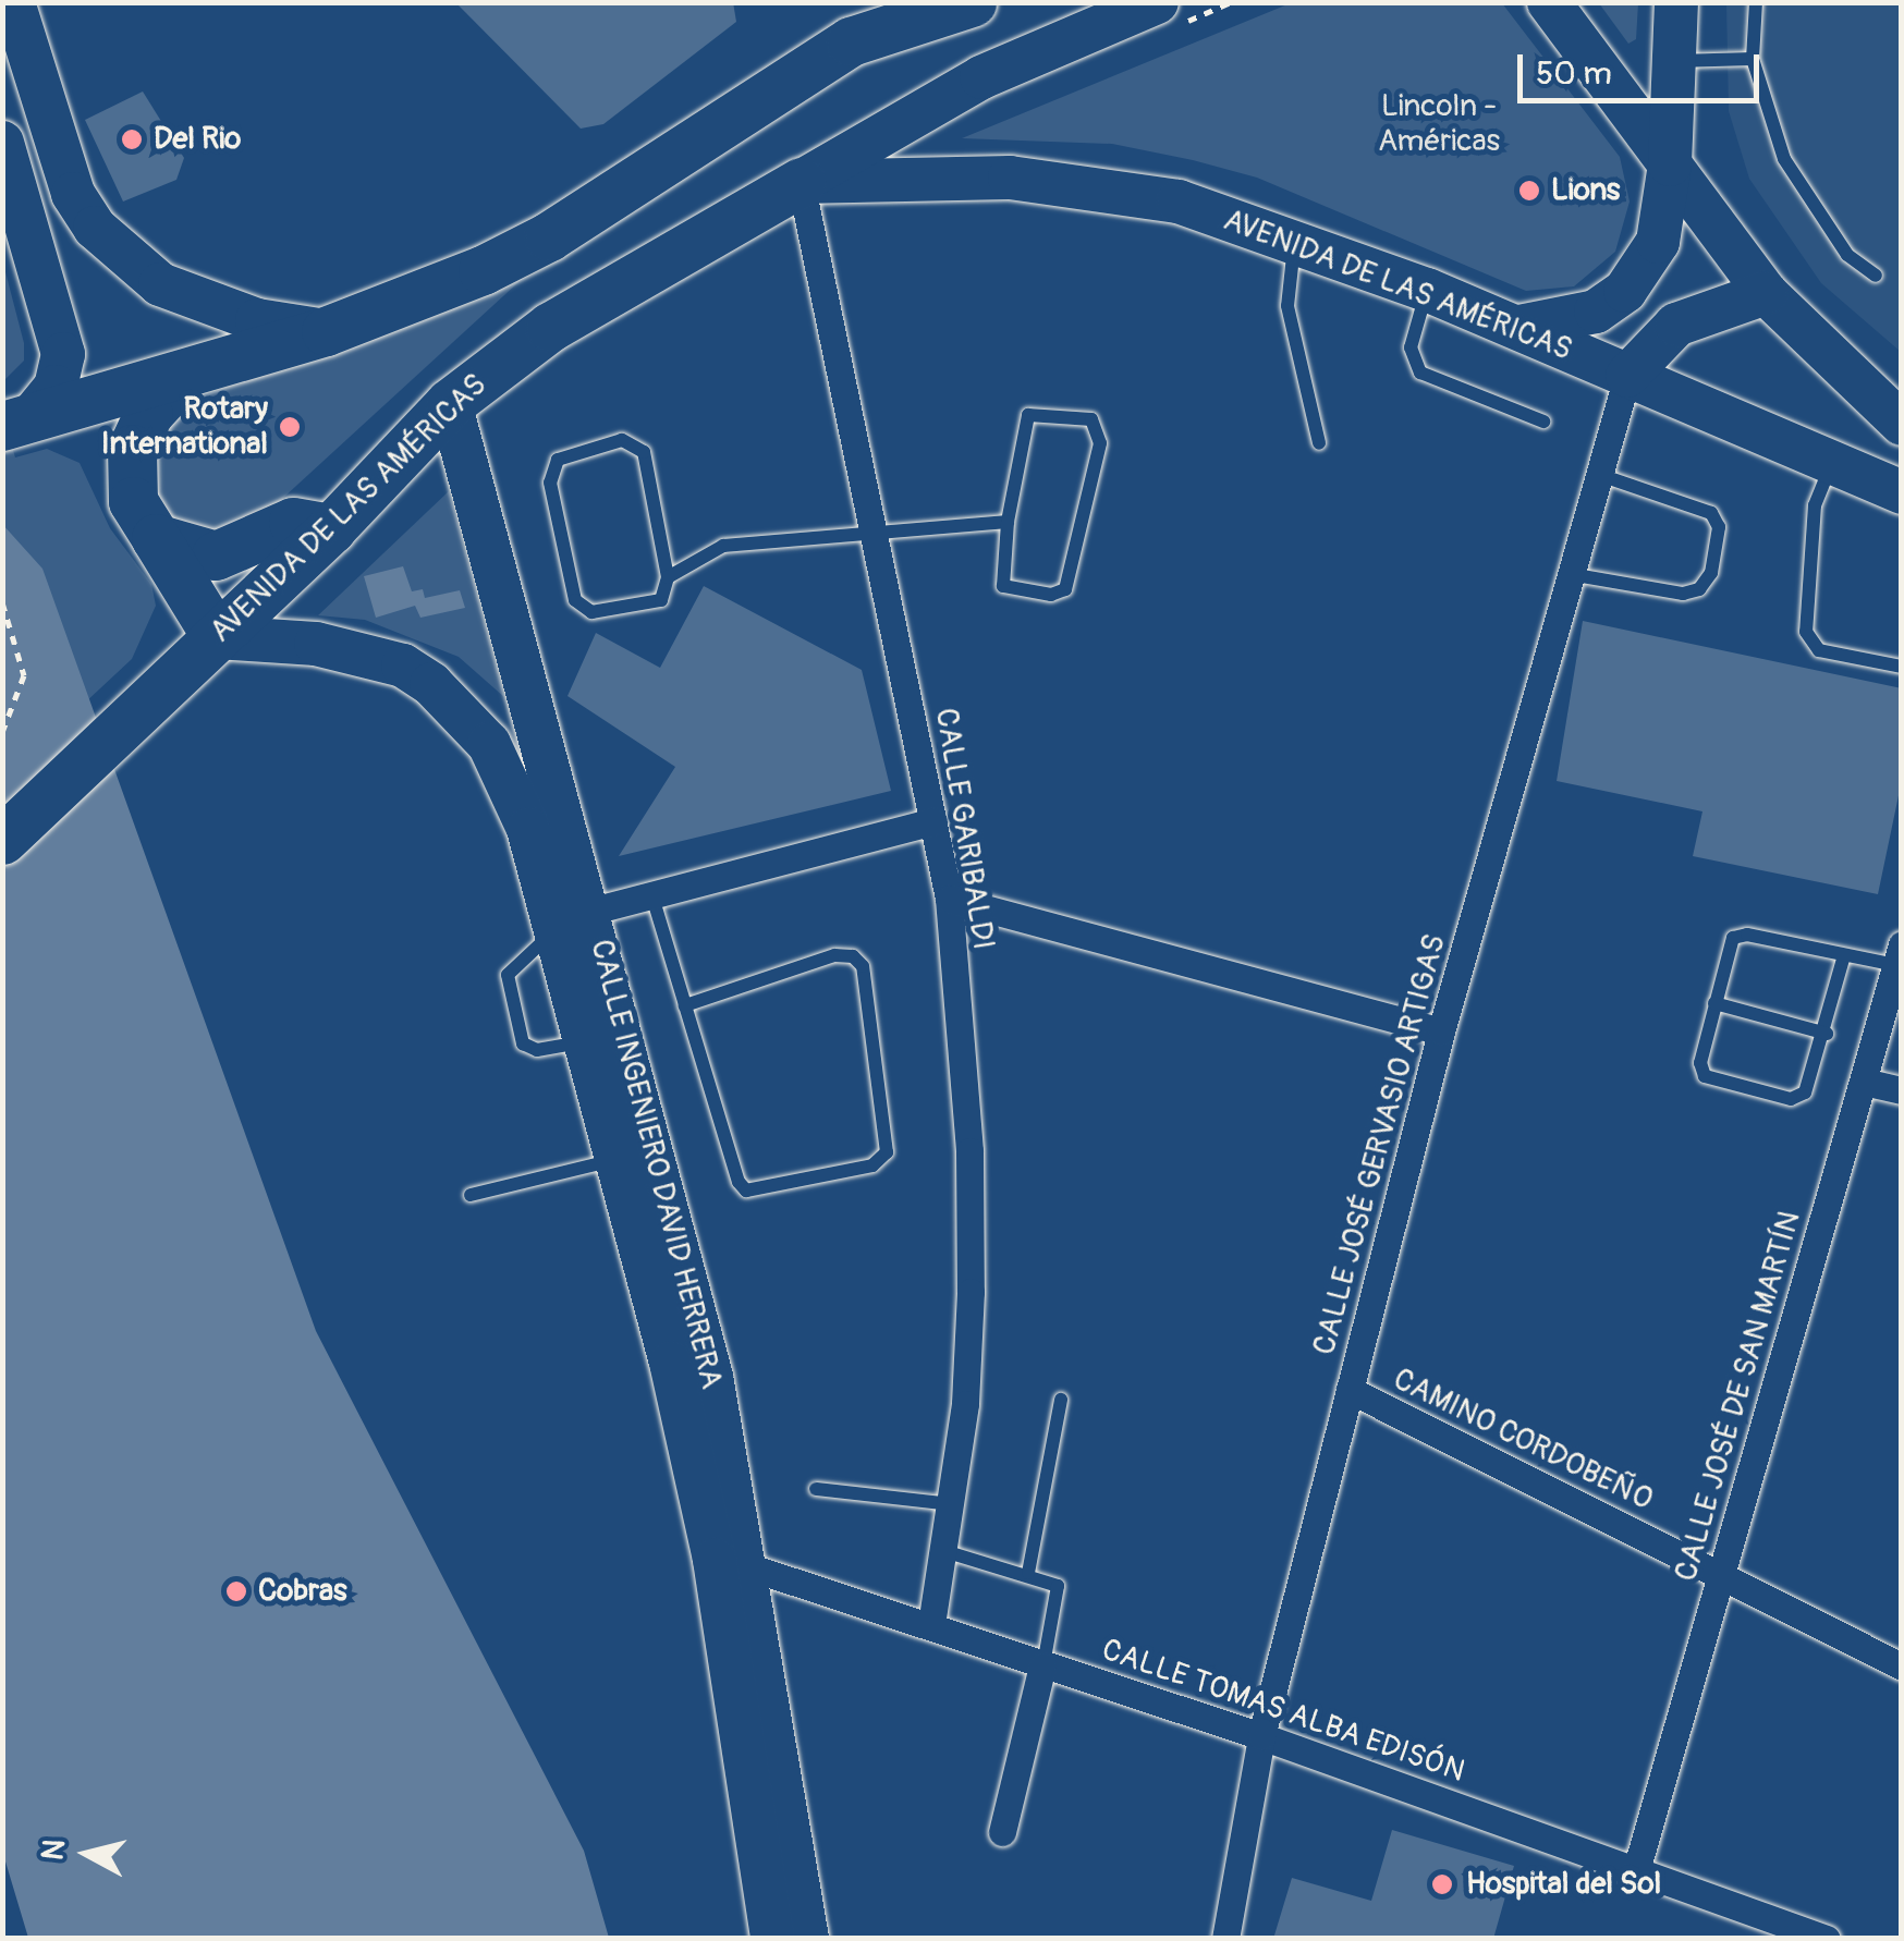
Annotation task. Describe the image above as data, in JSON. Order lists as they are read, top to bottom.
{
  "streets": {
    "highway": ["AVENIDA DE LAS AMÉRICAS"],
    "main road": ["CALLE INGENIERO DAVID HERRERA"],
    "street": [
      "CALLE GARIBALDI",
      "CALLE JOSÉ GERVASIO ARTIGAS",
      "CALLE JOSÉ DE SAN MARTÍN",
      "CAMINO CORDOBEÑO",
      "CALLE TOMAS ALBA EDISÓN"
    ]
  },
  "crossings": [
    ["AVENIDA DE LAS AMÉRICAS", "CALLE GARIBALDI"],
    ["AVENIDA DE LAS AMÉRICAS", "CALLE JOSÉ GERVASIO ARTIGAS"],
    ["AVENIDA DE LAS AMÉRICAS", "CALLE INGENIERO DAVID HERRERA"],
    ["CALLE GARIBALDI", "CALLE TOMAS ALBA EDISÓN"],
    ["CALLE JOSÉ GERVASIO ARTIGAS", "CAMINO CORDOBEÑO"],
    ["CALLE JOSÉ GERVASIO ARTIGAS", "CALLE TOMAS ALBA EDISÓN"],
    ["CALLE INGENIERO DAVID HERRERA", "CALLE TOMAS ALBA EDISÓN"],
    ["CALLE JOSÉ DE SAN MARTÍN", "CAMINO CORDOBEÑO"],
    ["CALLE JOSÉ DE SAN MARTÍN", "CALLE TOMAS ALBA EDISÓN"]
  ],
  "parks": ["Lincoln - Américas"],
  "places": [
    "Del Rio",
    "Lions",
    "Rotary International",
    "Cobras",
    "Hospital del Sol"
  ],
  "scale_bar": "50 m",
  "north": "left"
}
